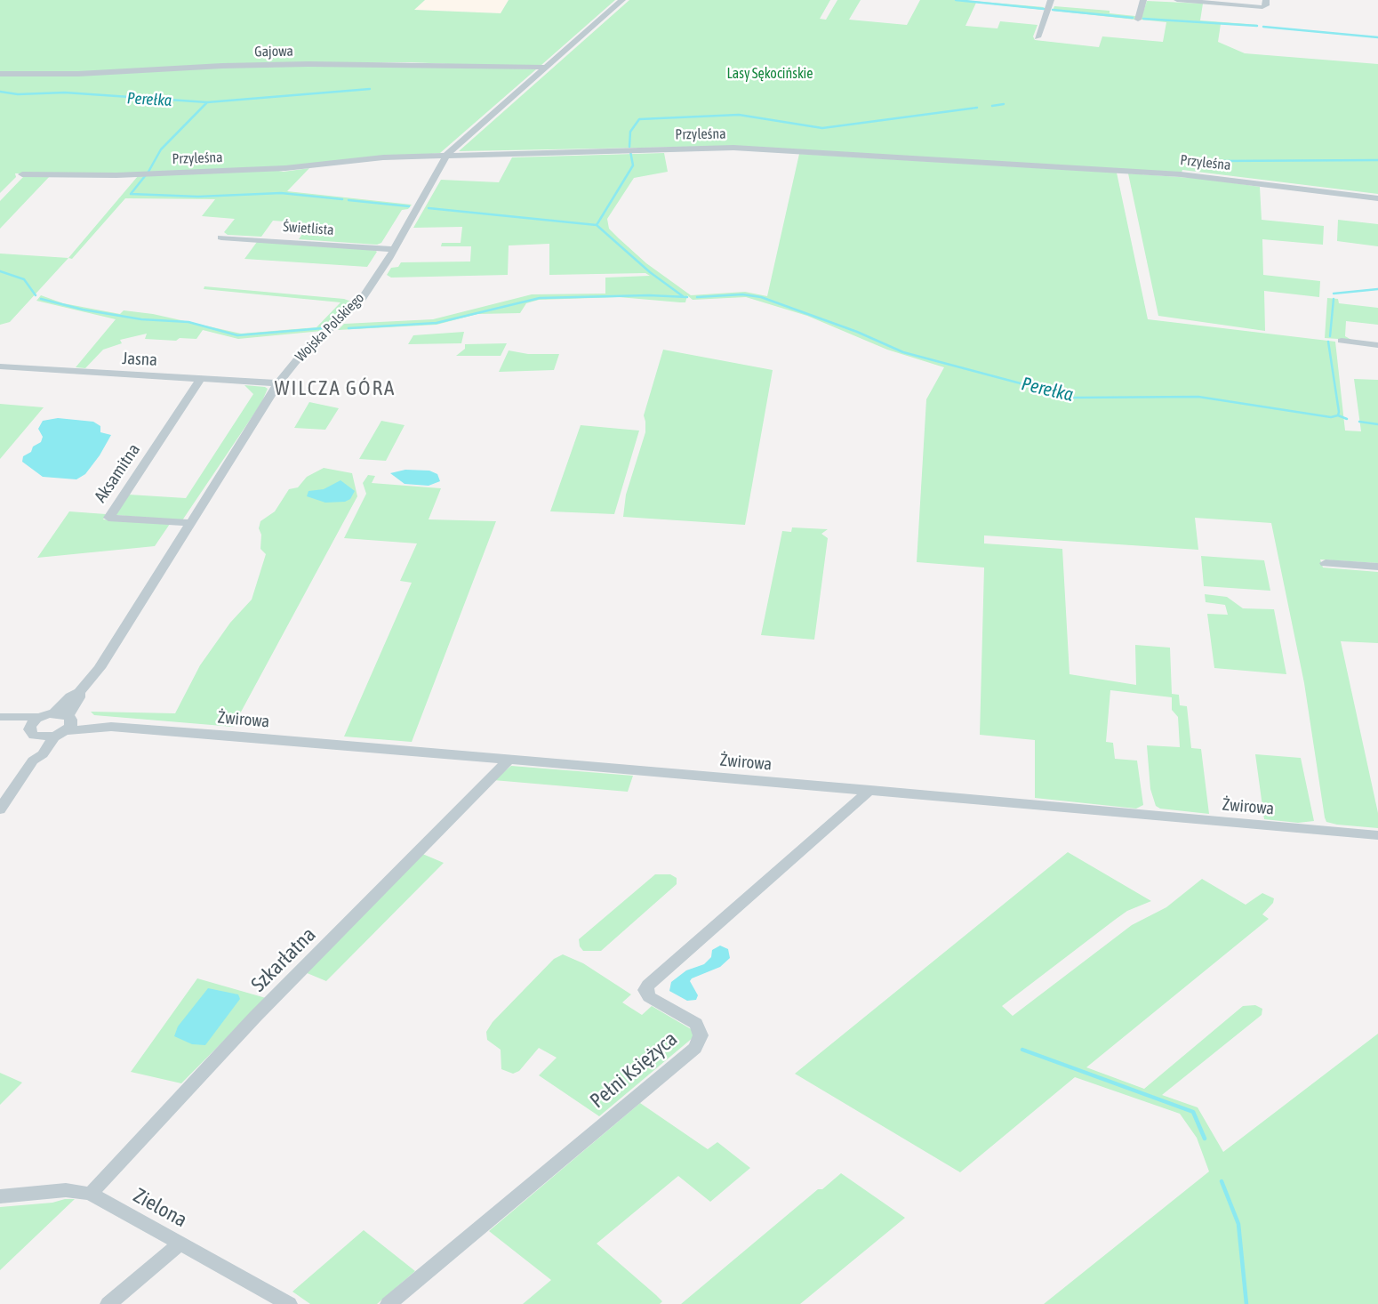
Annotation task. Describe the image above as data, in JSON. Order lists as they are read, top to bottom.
{
  "streets": {
    "street": [
      "Gajowa",
      "Przyleśna",
      "Świetlista",
      "Wojska Polskiego",
      "Jasna",
      "Aksamitna",
      "Żwirowa",
      "Szkarłatna",
      "Pełni Księżyca",
      "Zielona"
    ]
  },
  "crossings": [
    ["Gajowa", "Wojska Polskiego"],
    ["Przyleśna", "Wojska Polskiego"],
    ["Świetlista", "Wojska Polskiego"],
    ["Wojska Polskiego", "Jasna"],
    ["Wojska Polskiego", "Aksamitna"],
    ["Wojska Polskiego", "Żwirowa"],
    ["Jasna", "Aksamitna"],
    ["Żwirowa", "Szkarłatna"],
    ["Żwirowa", "Pełni Księżyca"],
    ["Szkarłatna", "Zielona"]
  ],
  "districts": ["WILCZA GÓRA"],
  "water": ["Perełka"],
  "parks": ["Lasy Sękocińskie"]
}
